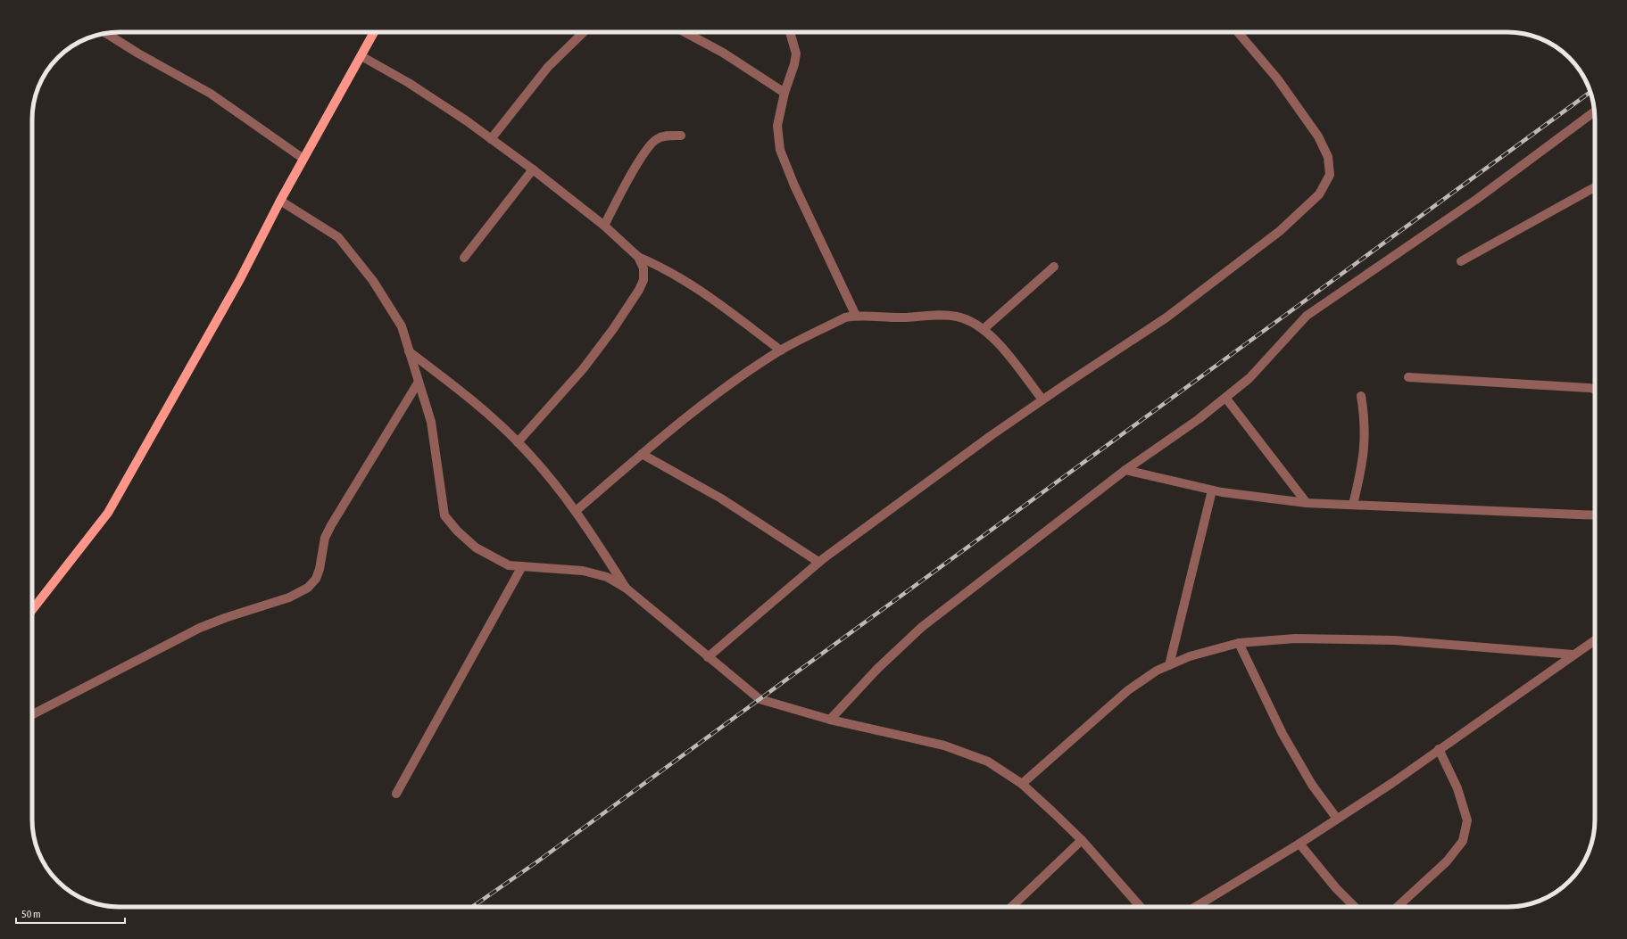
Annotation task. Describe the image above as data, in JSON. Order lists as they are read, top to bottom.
{
  "scale_bar": "50 m"
}
